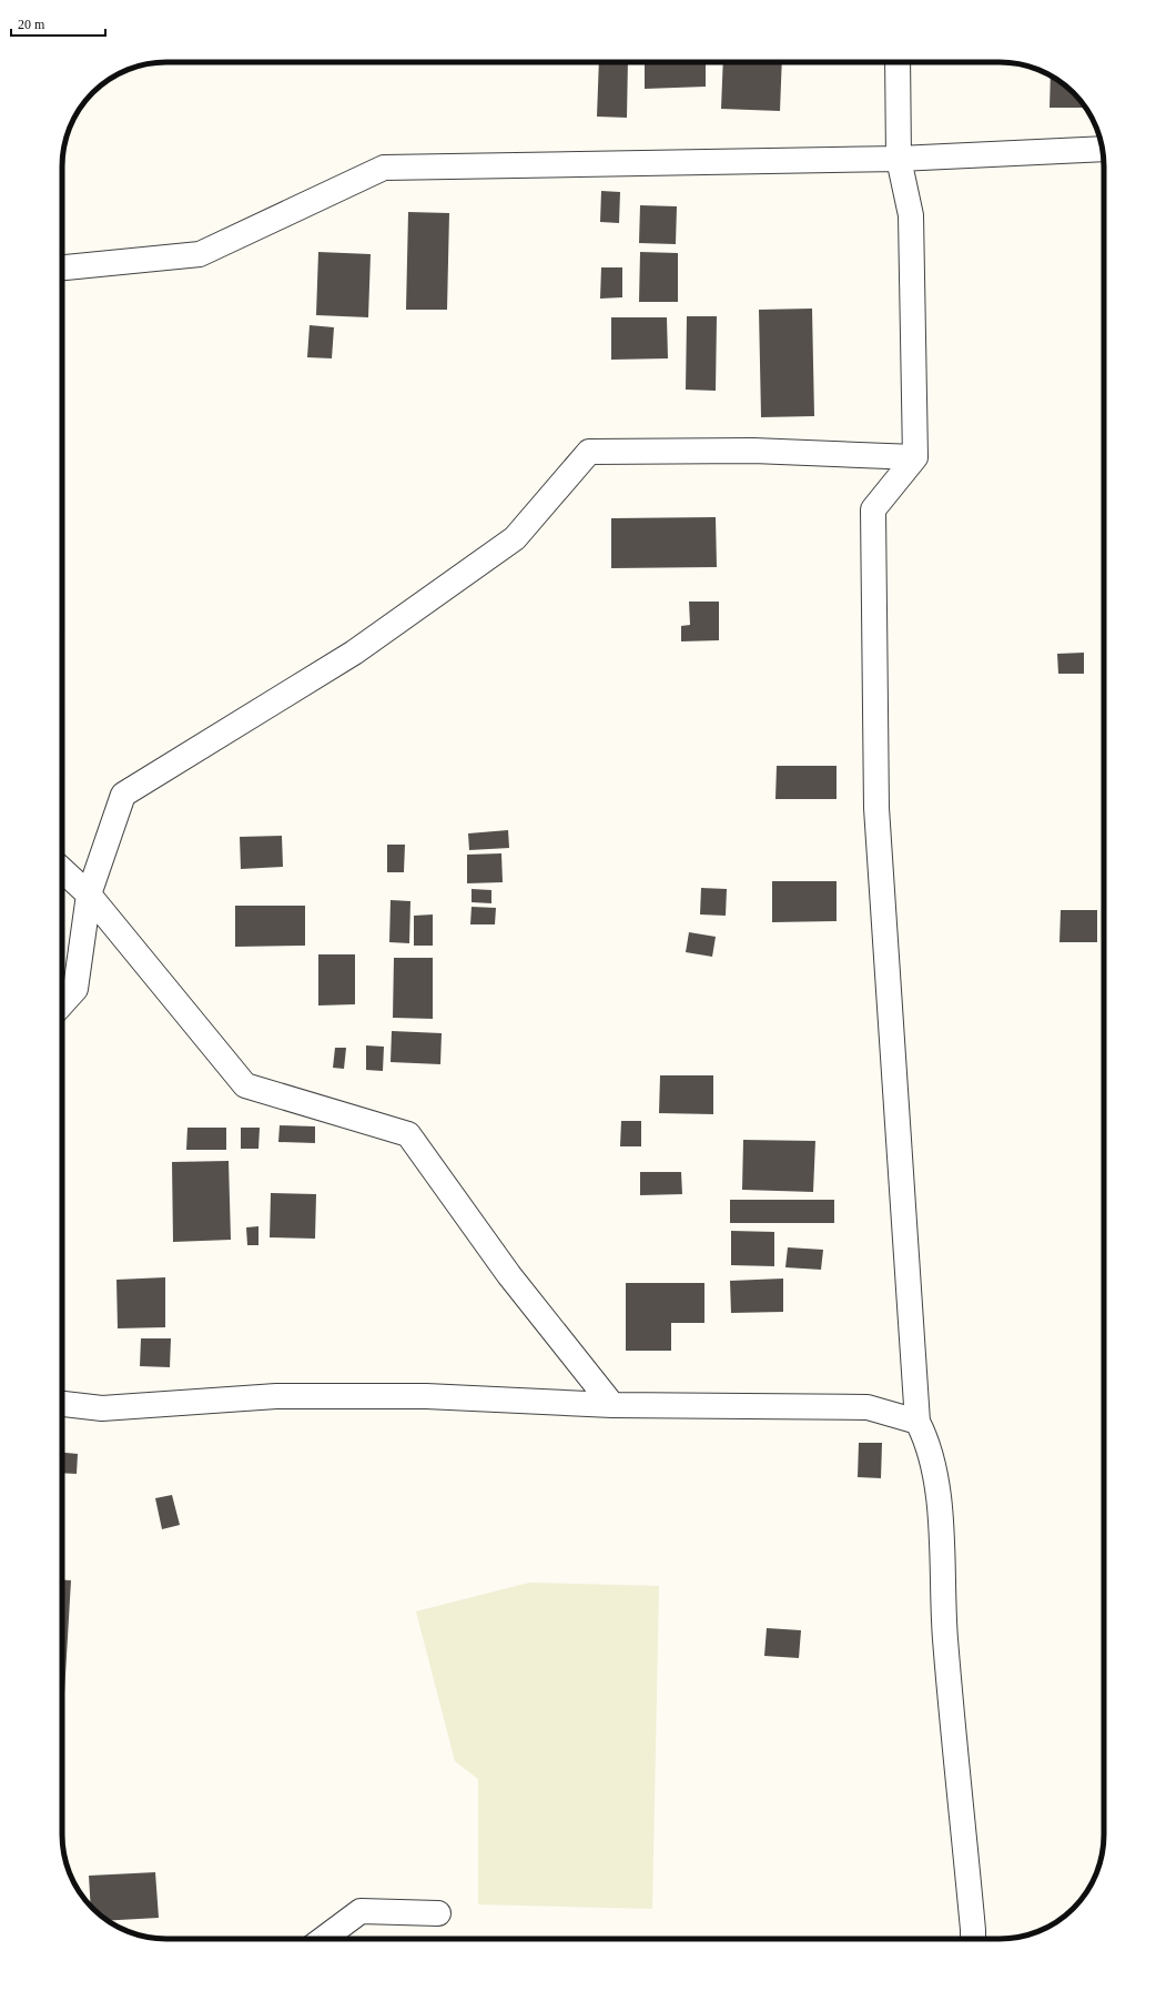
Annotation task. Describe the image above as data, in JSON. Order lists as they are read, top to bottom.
{
  "scale_bar": "20 m"
}
